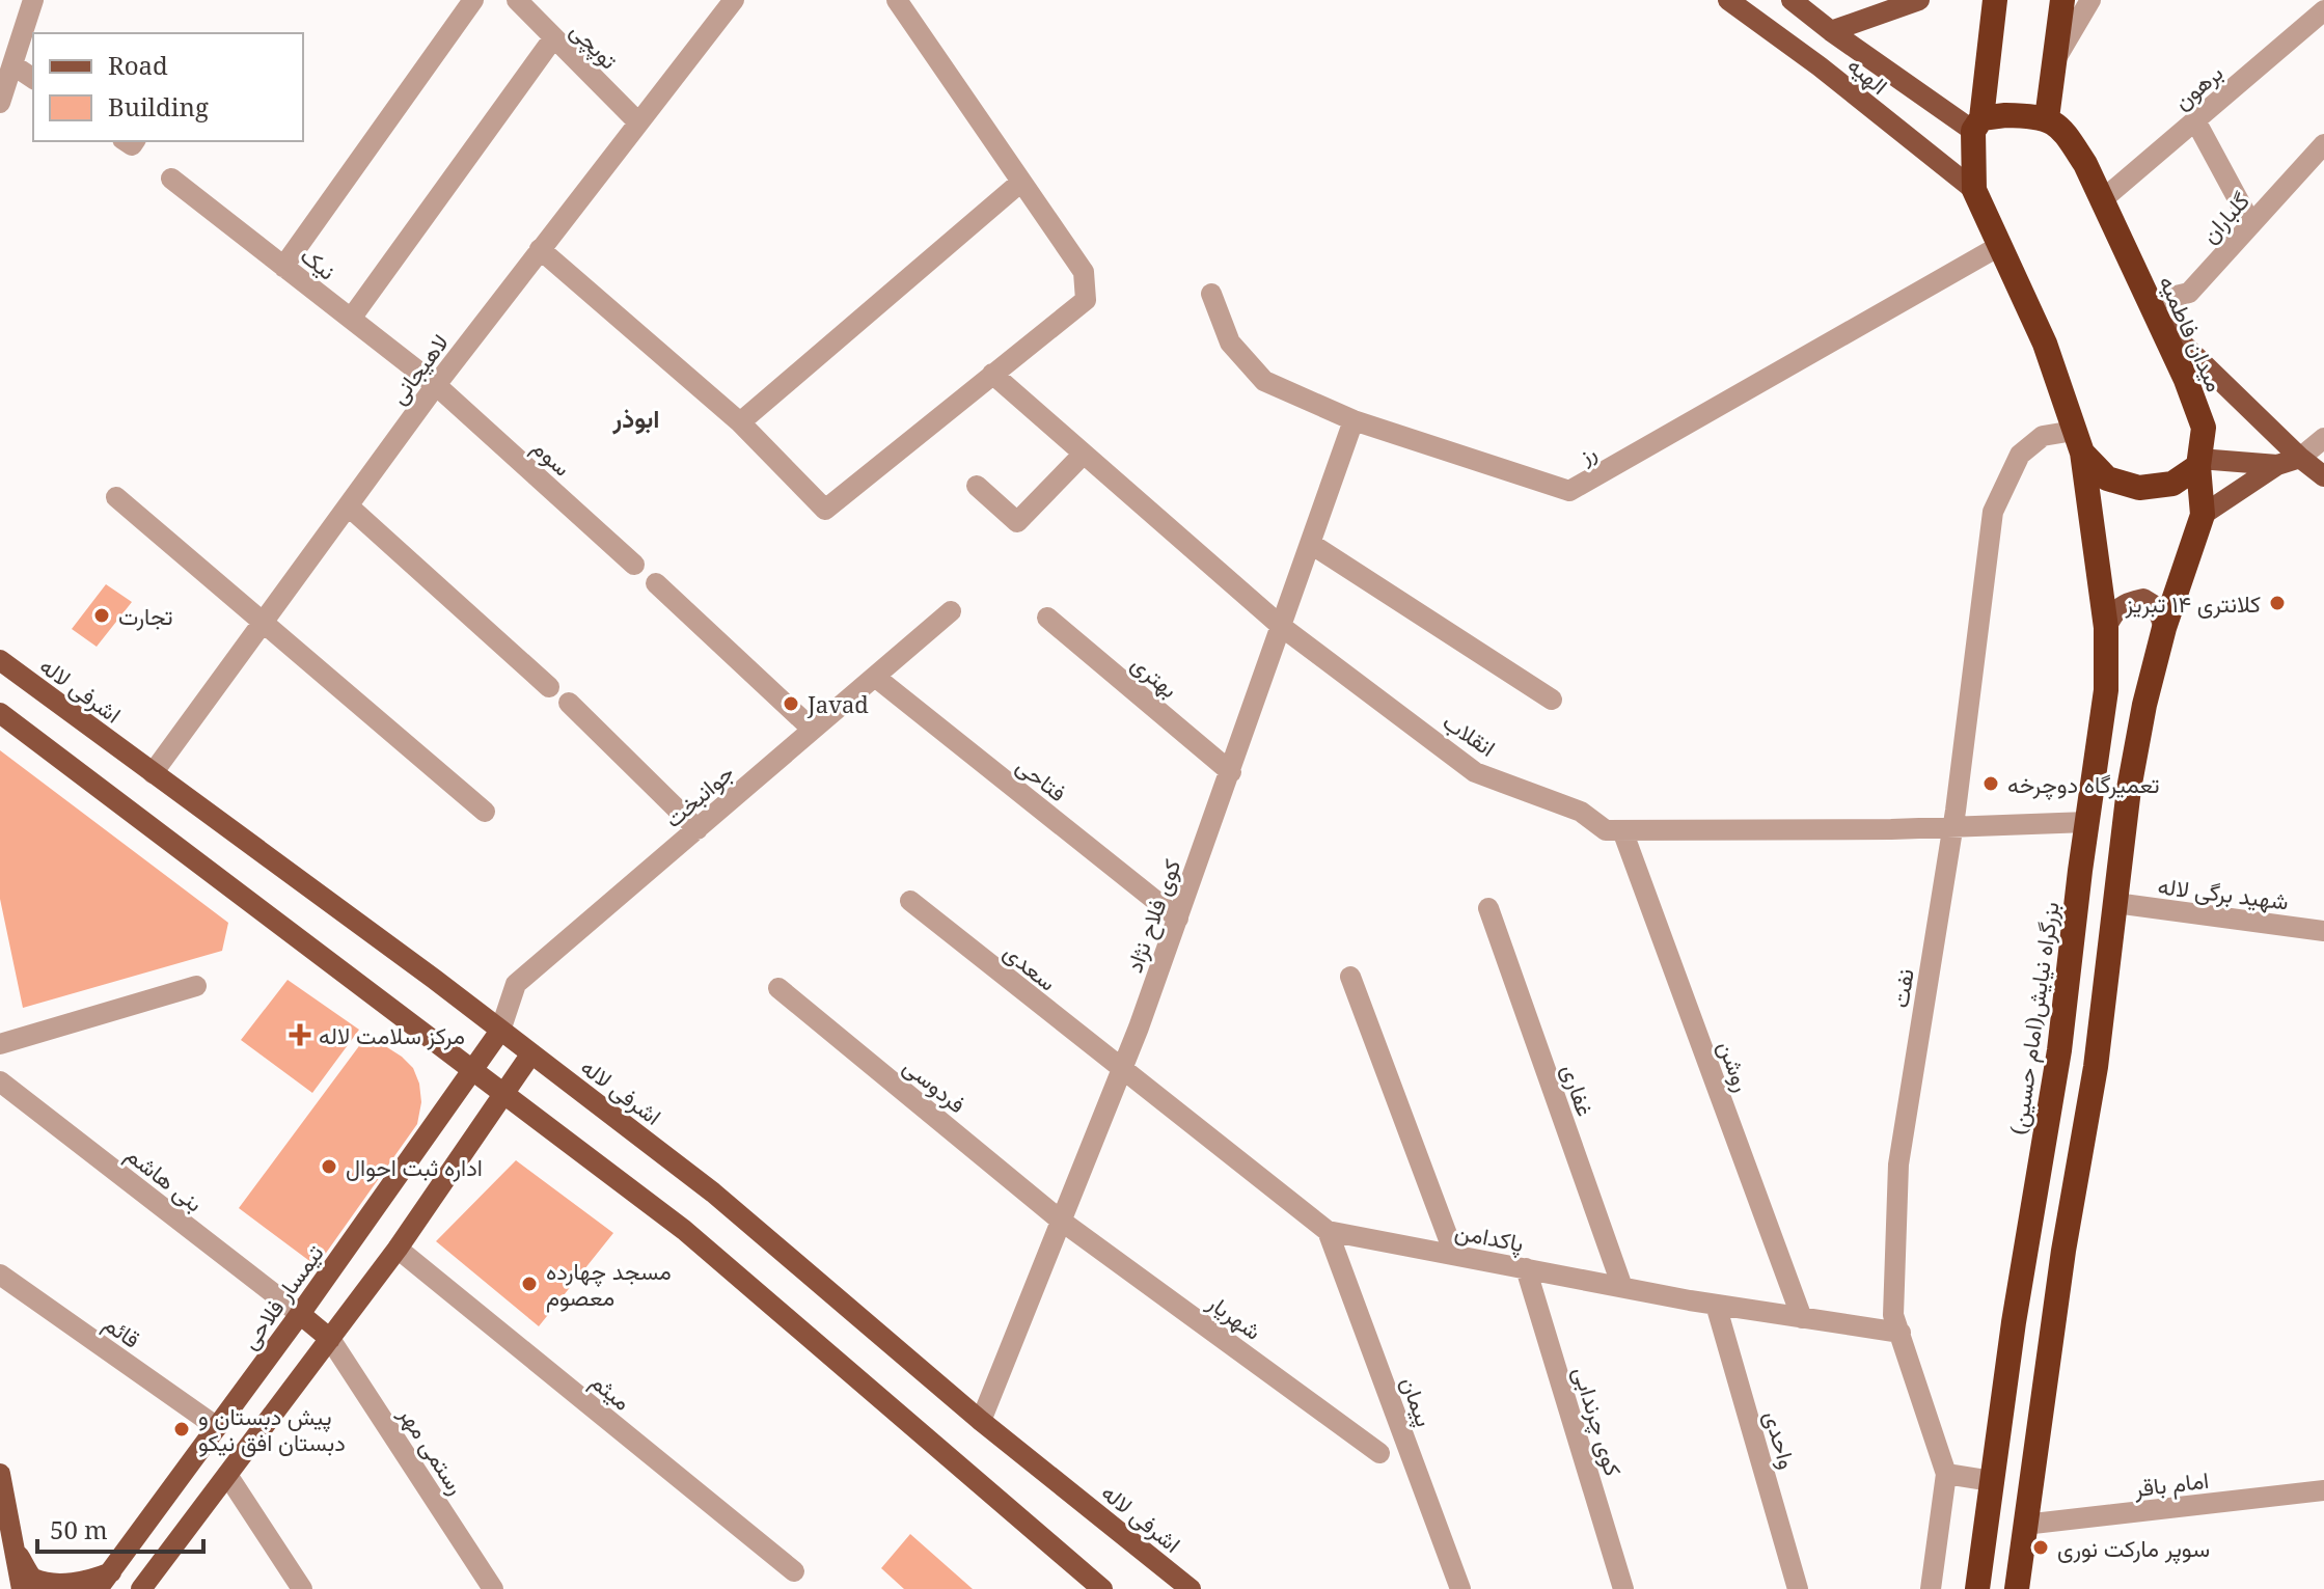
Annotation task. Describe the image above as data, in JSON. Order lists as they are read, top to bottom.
{
  "streets": {
    "highway": ["میدان فاطمیه", "بزرگراه نیایش(امام حسین)"],
    "main road": ["الهیه", "اشرفی لاله", "تیمسار فلاحی"],
    "street": [
      "توپچی",
      "برهون",
      "گلباران",
      "نیک",
      "لاهیجانی",
      "رز",
      "سوم",
      "بهتری",
      "انقلاب",
      "فتاحی",
      "جوانبخت",
      "شهید برگی لاله",
      "کوی فلاح نژاد",
      "سعدی",
      "نفت",
      "روشن",
      "فردوسی",
      "غفاری",
      "بنی هاشم",
      "پاکدامن",
      "شهریار",
      "قائم",
      "میثم",
      "پیمان",
      "کوی چرندابی",
      "واحدی",
      "رستمی مهر",
      "امام باقر"
    ]
  },
  "crossings": [
    ["توپچی", "لاهیجانی"],
    ["برهون", "میدان فاطمیه"],
    ["گلباران", "میدان فاطمیه"],
    ["نیک", "لاهیجانی"],
    ["نیک", "سوم"],
    ["لاهیجانی", "سوم"],
    ["لاهیجانی", "اشرفی لاله"],
    ["رز", "کوی فلاح نژاد"],
    ["بهتری", "کوی فلاح نژاد"],
    ["اشرفی لاله", "جوانبخت"],
    ["اشرفی لاله", "کوی فلاح نژاد"],
    ["اشرفی لاله", "تیمسار فلاحی"],
    ["انقلاب", "کوی فلاح نژاد"],
    ["انقلاب", "نفت"],
    ["انقلاب", "بزرگراه نیایش(امام حسین)"],
    ["انقلاب", "روشن"],
    ["فتاحی", "جوانبخت"],
    ["فتاحی", "کوی فلاح نژاد"],
    ["جوانبخت", "تیمسار فلاحی"],
    ["کوی فلاح نژاد", "سعدی"],
    ["کوی فلاح نژاد", "فردوسی"],
    ["کوی فلاح نژاد", "پاکدامن"],
    ["کوی فلاح نژاد", "شهریار"],
    ["سعدی", "پاکدامن"],
    ["نفت", "بزرگراه نیایش(امام حسین)"],
    ["نفت", "پاکدامن"],
    ["روشن", "پاکدامن"],
    ["فردوسی", "شهریار"],
    ["غفاری", "پاکدامن"],
    ["بنی هاشم", "تیمسار فلاحی"],
    ["پاکدامن", "پیمان"],
    ["پاکدامن", "کوی چرندابی"],
    ["پاکدامن", "واحدی"],
    ["تیمسار فلاحی", "قائم"]
  ],
  "districts": ["ابوذر"],
  "places": {
    "other": [
      "کلانتری ۱۴ تبریز",
      "تجارت",
      "Javad",
      "تعمیرگاه دوچرخه",
      "اداره ثبت احوال",
      "مسجد چهارده معصوم",
      "پیش دبستان و دبستان افق نیکو",
      "سوپر مارکت نوری"
    ],
    "health": ["مرکز سلامت لاله"]
  },
  "legend": ["Road", "Building"],
  "scale_bar": "50 m"
}
